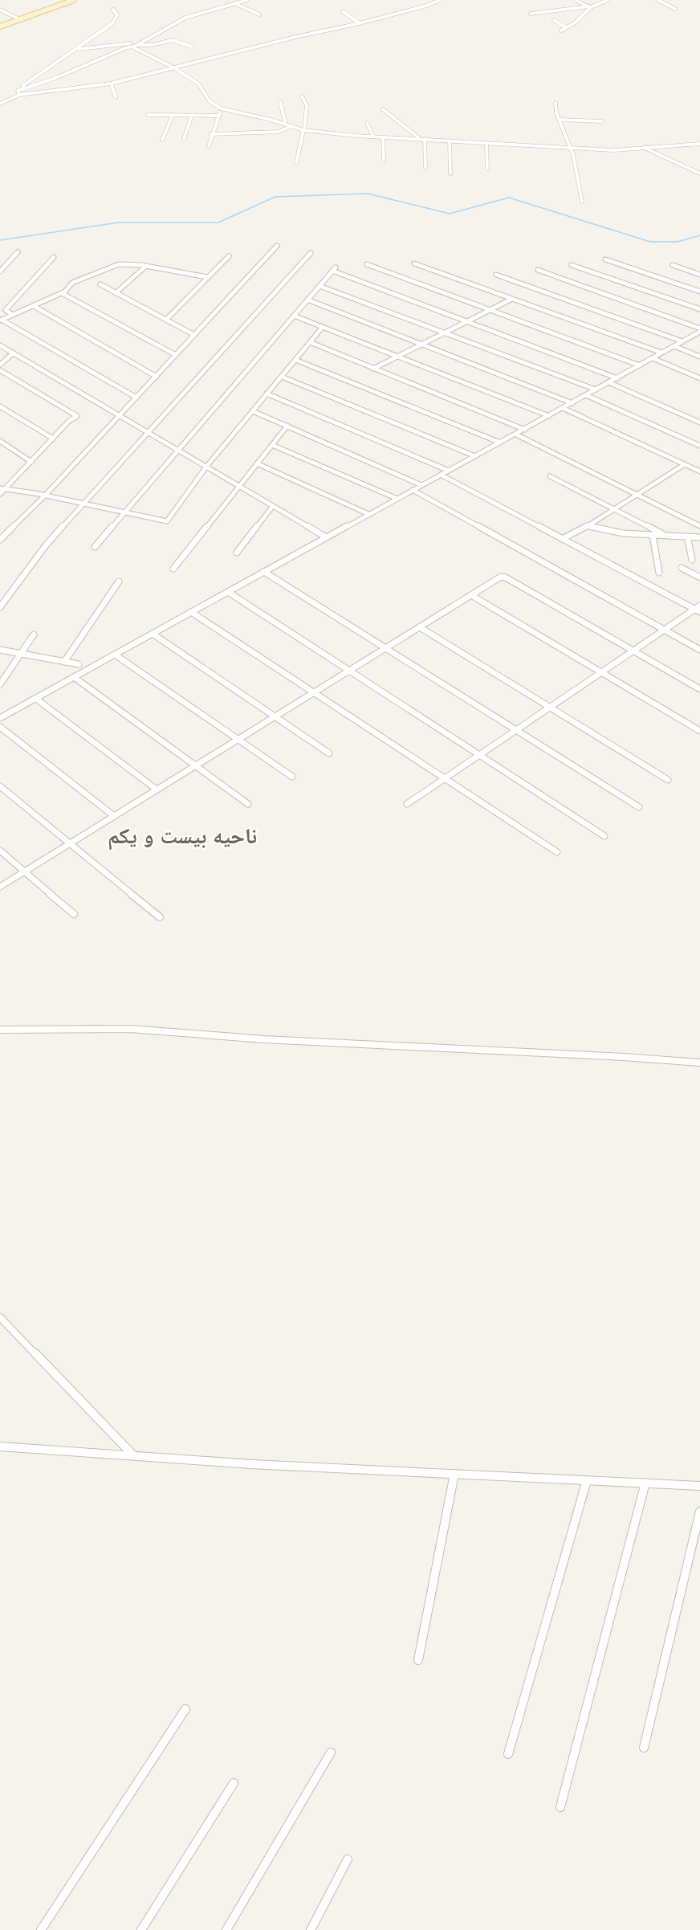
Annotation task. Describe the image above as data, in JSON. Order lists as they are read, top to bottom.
{
  "districts": ["ناحیه بیست و یکم"]
}
